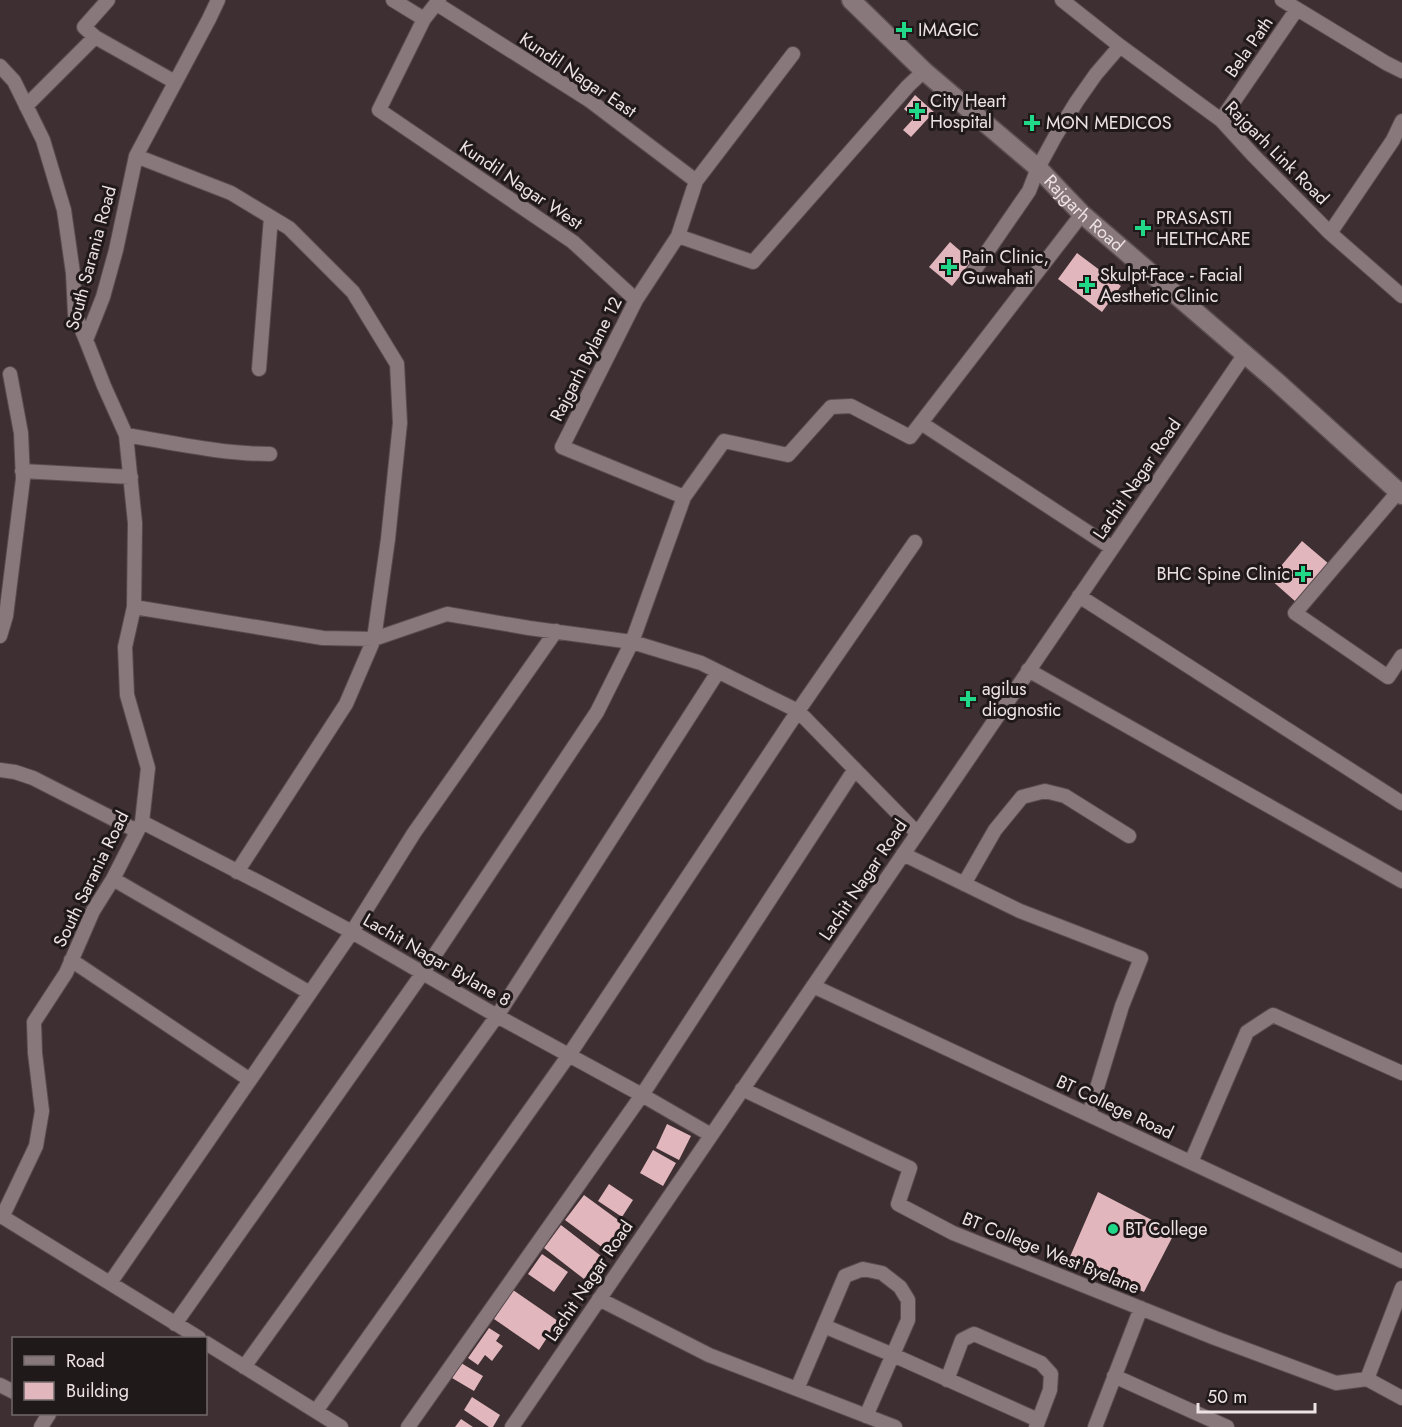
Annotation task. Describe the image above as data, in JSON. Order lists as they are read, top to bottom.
{
  "streets": {
    "main road": ["Rajgarh Road"],
    "street": [
      "Bela Path",
      "Kundil Nagar East",
      "Rajgarh Link Road",
      "Kundil Nagar West",
      "South Sarania Road",
      "Rajgarh Bylane 12",
      "Lachit Nagar Road",
      "Lachit Nagar Bylane 8",
      "BT College Road",
      "BT College West Byelane"
    ]
  },
  "crossings": [
    ["Bela Path", "Rajgarh Link Road"],
    ["Kundil Nagar West", "Rajgarh Bylane 12"],
    ["Rajgarh Road", "Lachit Nagar Road"],
    ["South Sarania Road", "Lachit Nagar Bylane 8"],
    ["Lachit Nagar Road", "Lachit Nagar Bylane 8"],
    ["Lachit Nagar Road", "BT College Road"],
    ["Lachit Nagar Road", "BT College West Byelane"]
  ],
  "places": {
    "health": [
      "IMAGIC",
      "City Heart Hospital",
      "MON MEDICOS",
      "PRASASTI HELTHCARE",
      "Pain Clinic, Guwahati",
      "Skulpt-Face - Facial Aesthetic Clinic",
      "BHC Spine Clinic",
      "agilus diognostic"
    ],
    "other": ["BT College"]
  },
  "legend": ["Road", "Building"],
  "scale_bar": "50 m"
}
